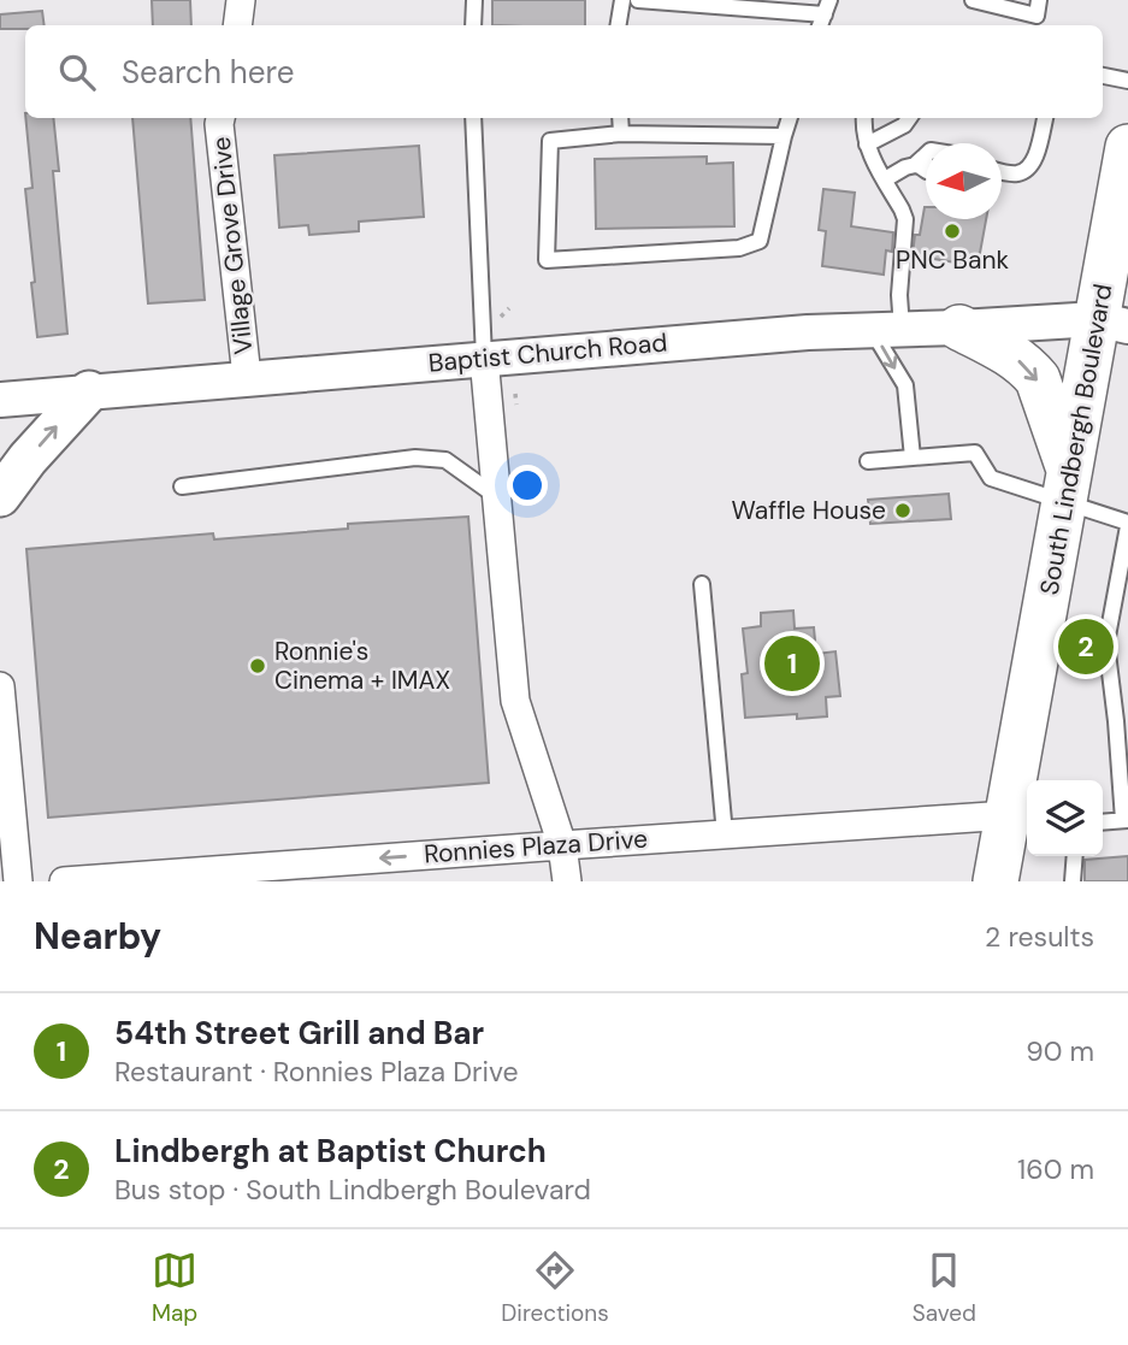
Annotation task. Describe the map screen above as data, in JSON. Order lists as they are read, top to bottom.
{
  "streets": {
    "main road": ["South Lindbergh Boulevard"],
    "street": ["Village Grove Drive", "Baptist Church Road", "Ronnies Plaza Drive"]
  },
  "crossings": [
    ["Village Grove Drive", "Baptist Church Road"],
    ["Baptist Church Road", "South Lindbergh Boulevard"],
    ["South Lindbergh Boulevard", "Ronnies Plaza Drive"]
  ],
  "one_way": ["Ronnies Plaza Drive"],
  "places": ["PNC Bank", "Waffle House", "Ronnie's Cinema + IMAX"],
  "north": "left",
  "page": {
    "search": "Search here",
    "pins": ["2", "1"],
    "heading": ["Nearby", "2 results"],
    "list": [
      {
        "mark": "1",
        "name": "54th Street Grill and Bar",
        "note": "Restaurant · Ronnies Plaza Drive",
        "value": "90 m"
      },
      {
        "mark": "2",
        "name": "Lindbergh at Baptist Church",
        "note": "Bus stop · South Lindbergh Boulevard",
        "value": "160 m"
      }
    ],
    "nav": ["Map", "Directions", "Saved"]
  }
}
